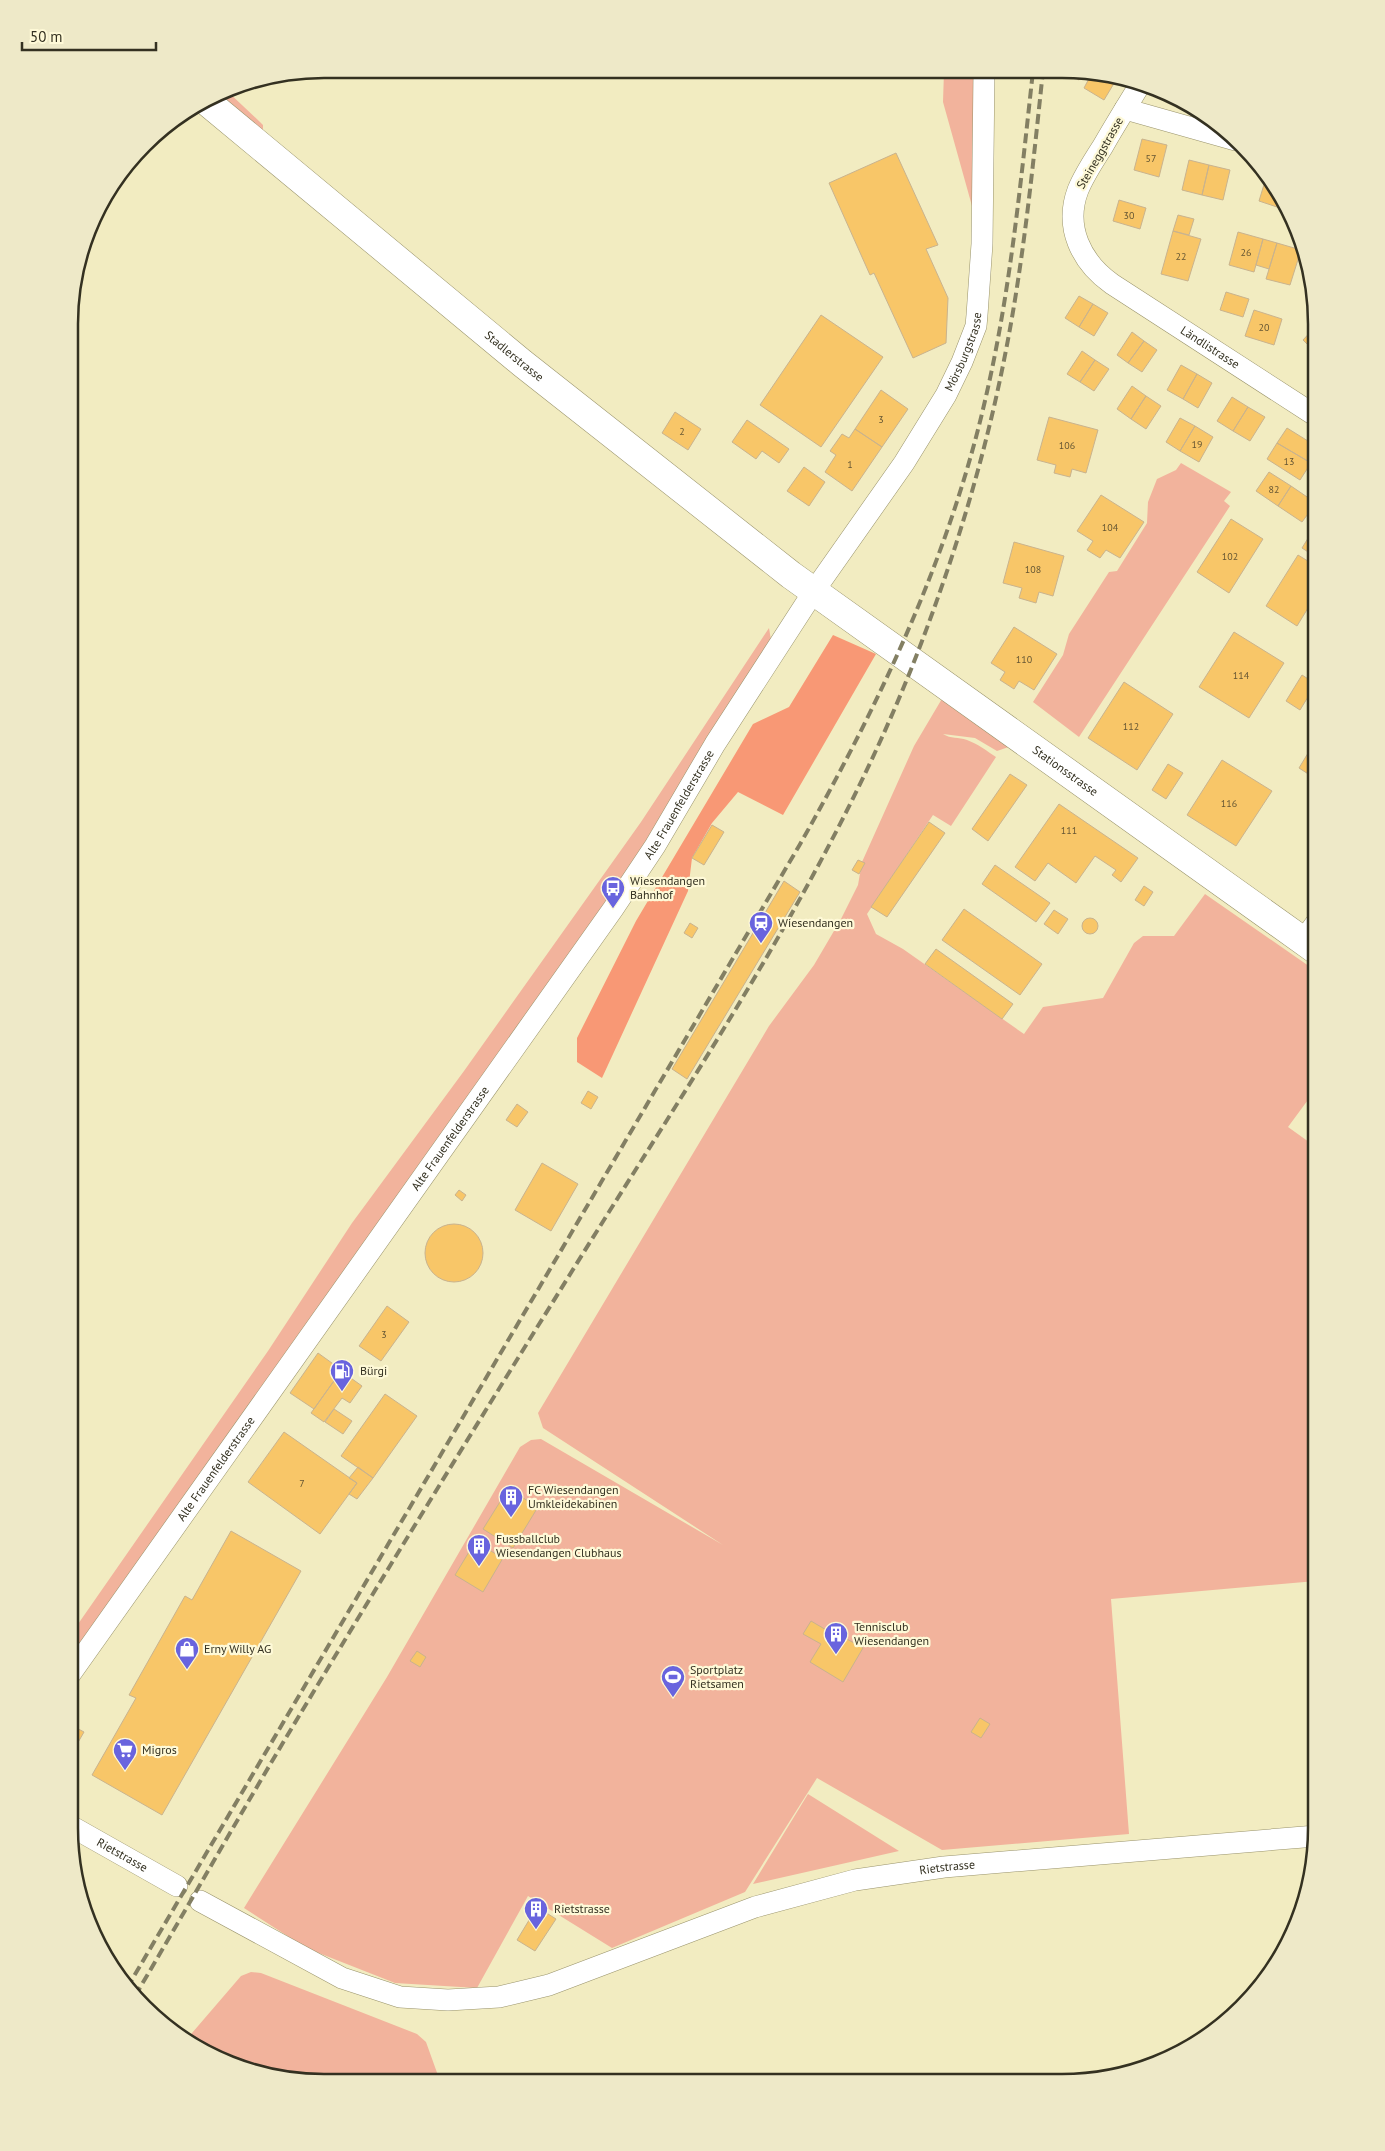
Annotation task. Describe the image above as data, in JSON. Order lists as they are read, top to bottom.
{
  "streets": {
    "main road": ["Stadlerstrasse", "Stationsstrasse"],
    "street": [
      "Steineggstrasse",
      "Ländlistrasse",
      "Mörsburgstrasse",
      "Alte Frauenfelderstrasse",
      "Rietstrasse"
    ]
  },
  "crossings": [
    ["Steineggstrasse", "Ländlistrasse"],
    ["Mörsburgstrasse", "Stadlerstrasse"],
    ["Mörsburgstrasse", "Stationsstrasse"],
    ["Mörsburgstrasse", "Alte Frauenfelderstrasse"],
    ["Stadlerstrasse", "Stationsstrasse"],
    ["Stadlerstrasse", "Alte Frauenfelderstrasse"],
    ["Stationsstrasse", "Alte Frauenfelderstrasse"]
  ],
  "places": {
    "bus stop": ["Wiesendangen Bahnhof"],
    "station": ["Wiesendangen"],
    "fuel station": ["Bürgi"],
    "building": [
      "FC Wiesendangen Umkleidekabinen",
      "Fussballclub Wiesendangen Clubhaus",
      "Tennisclub Wiesendangen",
      "Rietstrasse"
    ],
    "shop": ["Erny Willy AG"],
    "sports": ["Sportplatz Rietsamen"],
    "supermarket": ["Migros"]
  },
  "house_numbers": [
    "57",
    "30",
    "26",
    "22",
    "20",
    "3",
    "2",
    "19",
    "106",
    "13",
    "1",
    "82",
    "104",
    "102",
    "108",
    "110",
    "114",
    "112",
    "116",
    "111",
    "3",
    "7"
  ],
  "scale_bar": "50 m"
}
